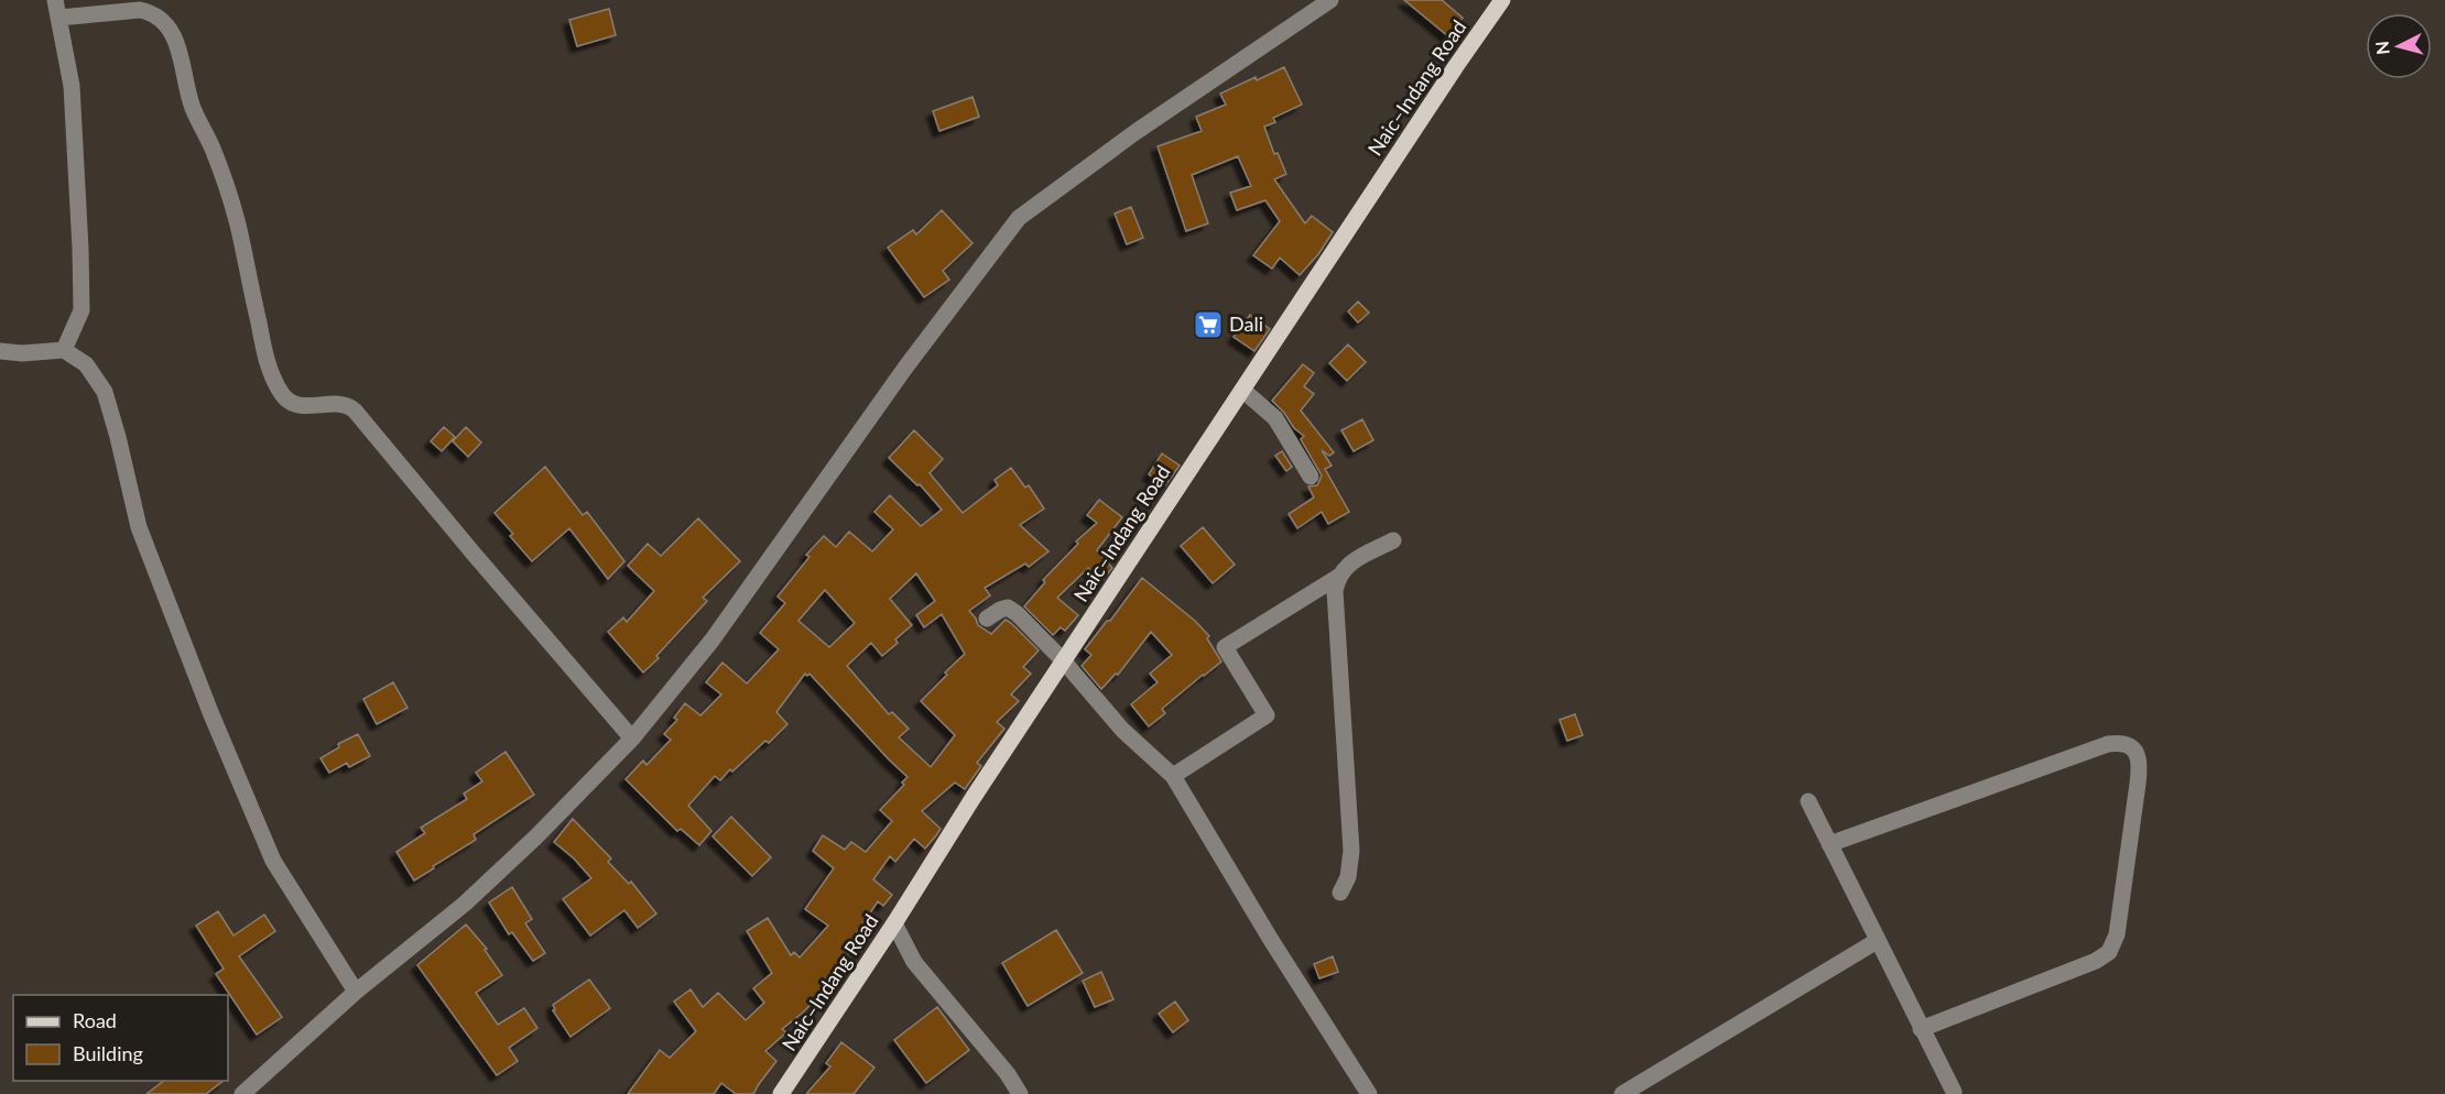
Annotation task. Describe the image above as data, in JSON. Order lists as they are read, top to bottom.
{
  "streets": {
    "main road": ["Naic–Indang Road"]
  },
  "places": {
    "supermarket": ["Dali"]
  },
  "legend": ["Road", "Building"],
  "north": "left"
}
